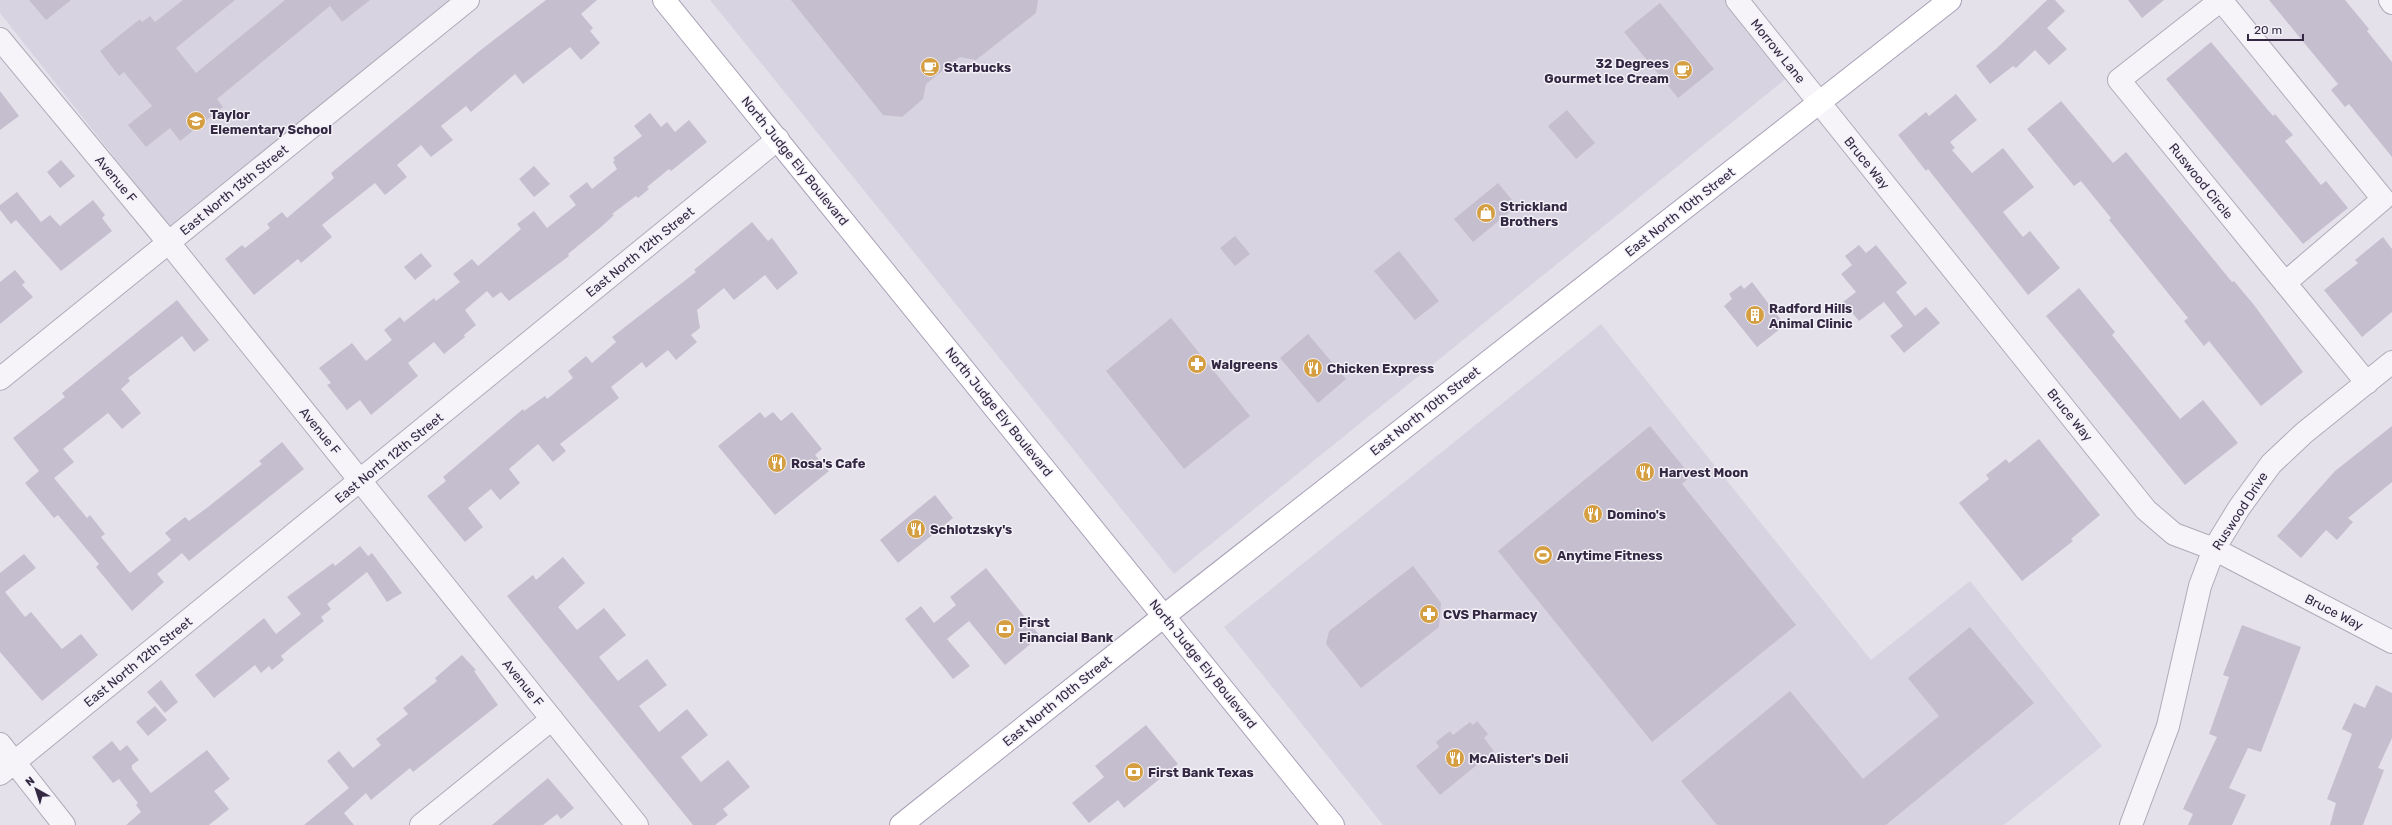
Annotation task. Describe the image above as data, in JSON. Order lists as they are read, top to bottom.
{
  "streets": {
    "main road": ["North Judge Ely Boulevard", "East North 10th Street"],
    "street": [
      "Morrow Lane",
      "Bruce Way",
      "Avenue F",
      "Ruswood Circle",
      "East North 13th Street",
      "East North 12th Street",
      "Ruswood Drive"
    ]
  },
  "crossings": [
    ["Morrow Lane", "Bruce Way"],
    ["Morrow Lane", "East North 10th Street"],
    ["North Judge Ely Boulevard", "East North 10th Street"],
    ["North Judge Ely Boulevard", "East North 12th Street"],
    ["Bruce Way", "East North 10th Street"],
    ["Bruce Way", "Ruswood Drive"],
    ["Avenue F", "East North 13th Street"],
    ["Avenue F", "East North 12th Street"],
    ["Ruswood Circle", "Ruswood Drive"]
  ],
  "places": {
    "cafe": ["Starbucks", "32 Degrees Gourmet Ice Cream"],
    "school or university": ["Taylor Elementary School"],
    "shop": ["Strickland Brothers"],
    "building": ["Radford Hills Animal Clinic"],
    "pharmacy": ["Walgreens", "CVS Pharmacy"],
    "restaurant": [
      "Chicken Express",
      "Rosa's Cafe",
      "Harvest Moon",
      "Domino's",
      "Schlotzsky's",
      "McAlister's Deli"
    ],
    "sports": ["Anytime Fitness"],
    "bank": ["First Financial Bank", "First Bank Texas"]
  },
  "scale_bar": "20 m",
  "north": "top left"
}
